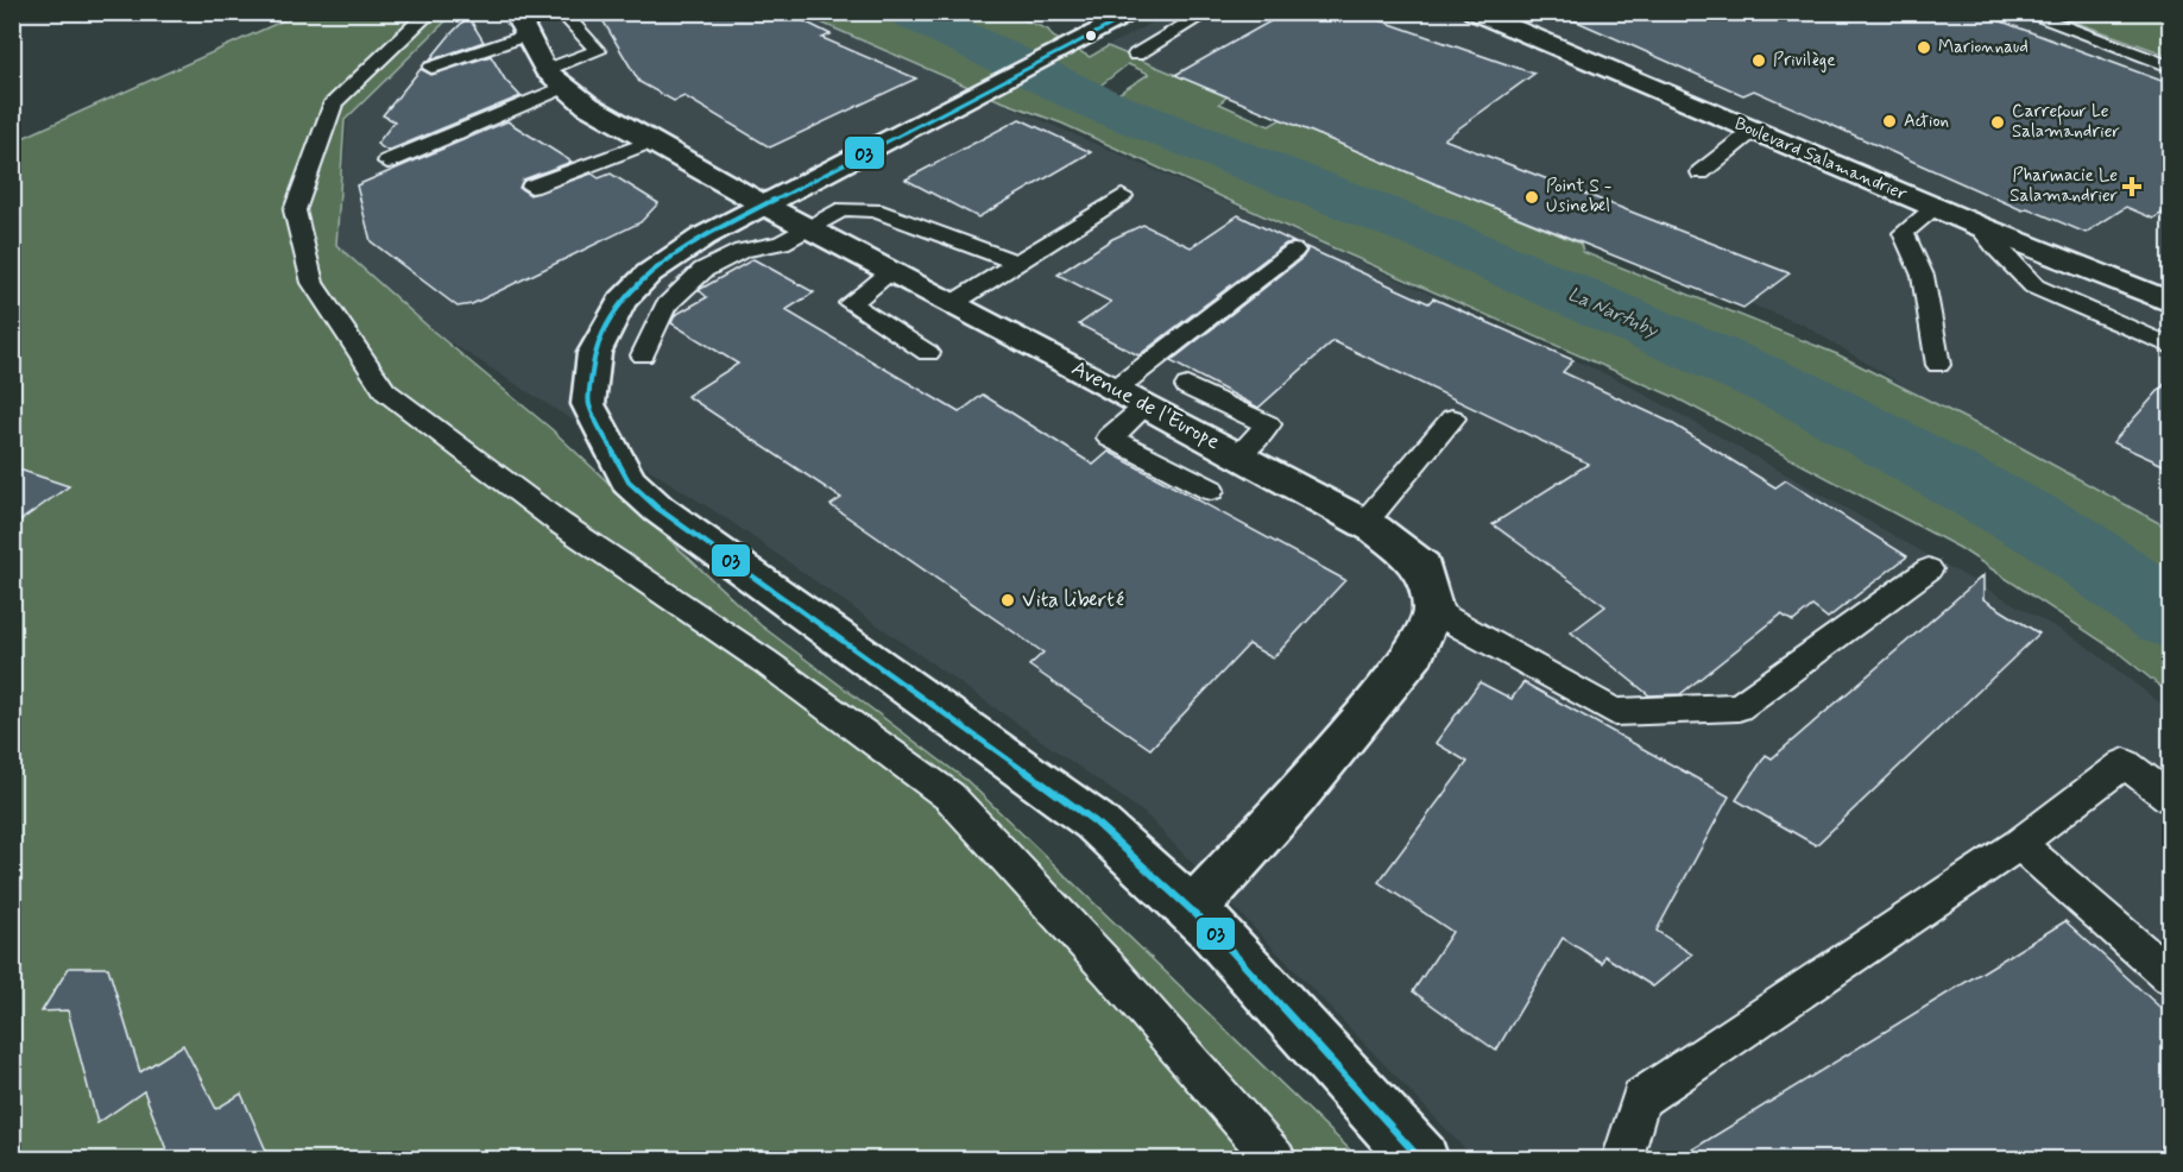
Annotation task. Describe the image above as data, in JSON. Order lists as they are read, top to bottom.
{
  "streets": {
    "street": ["Boulevard Salamandrier", "Avenue de l'Europe"]
  },
  "water": ["La Nartuby"],
  "places": {
    "other": [
      "Marionnaud",
      "Privilège",
      "Action",
      "Carrefour Le Salamandrier",
      "Point S - Usinebel",
      "Vita liberté"
    ],
    "health": ["Pharmacie Le Salamandrier"]
  },
  "lines": ["transit line 03"]
}
